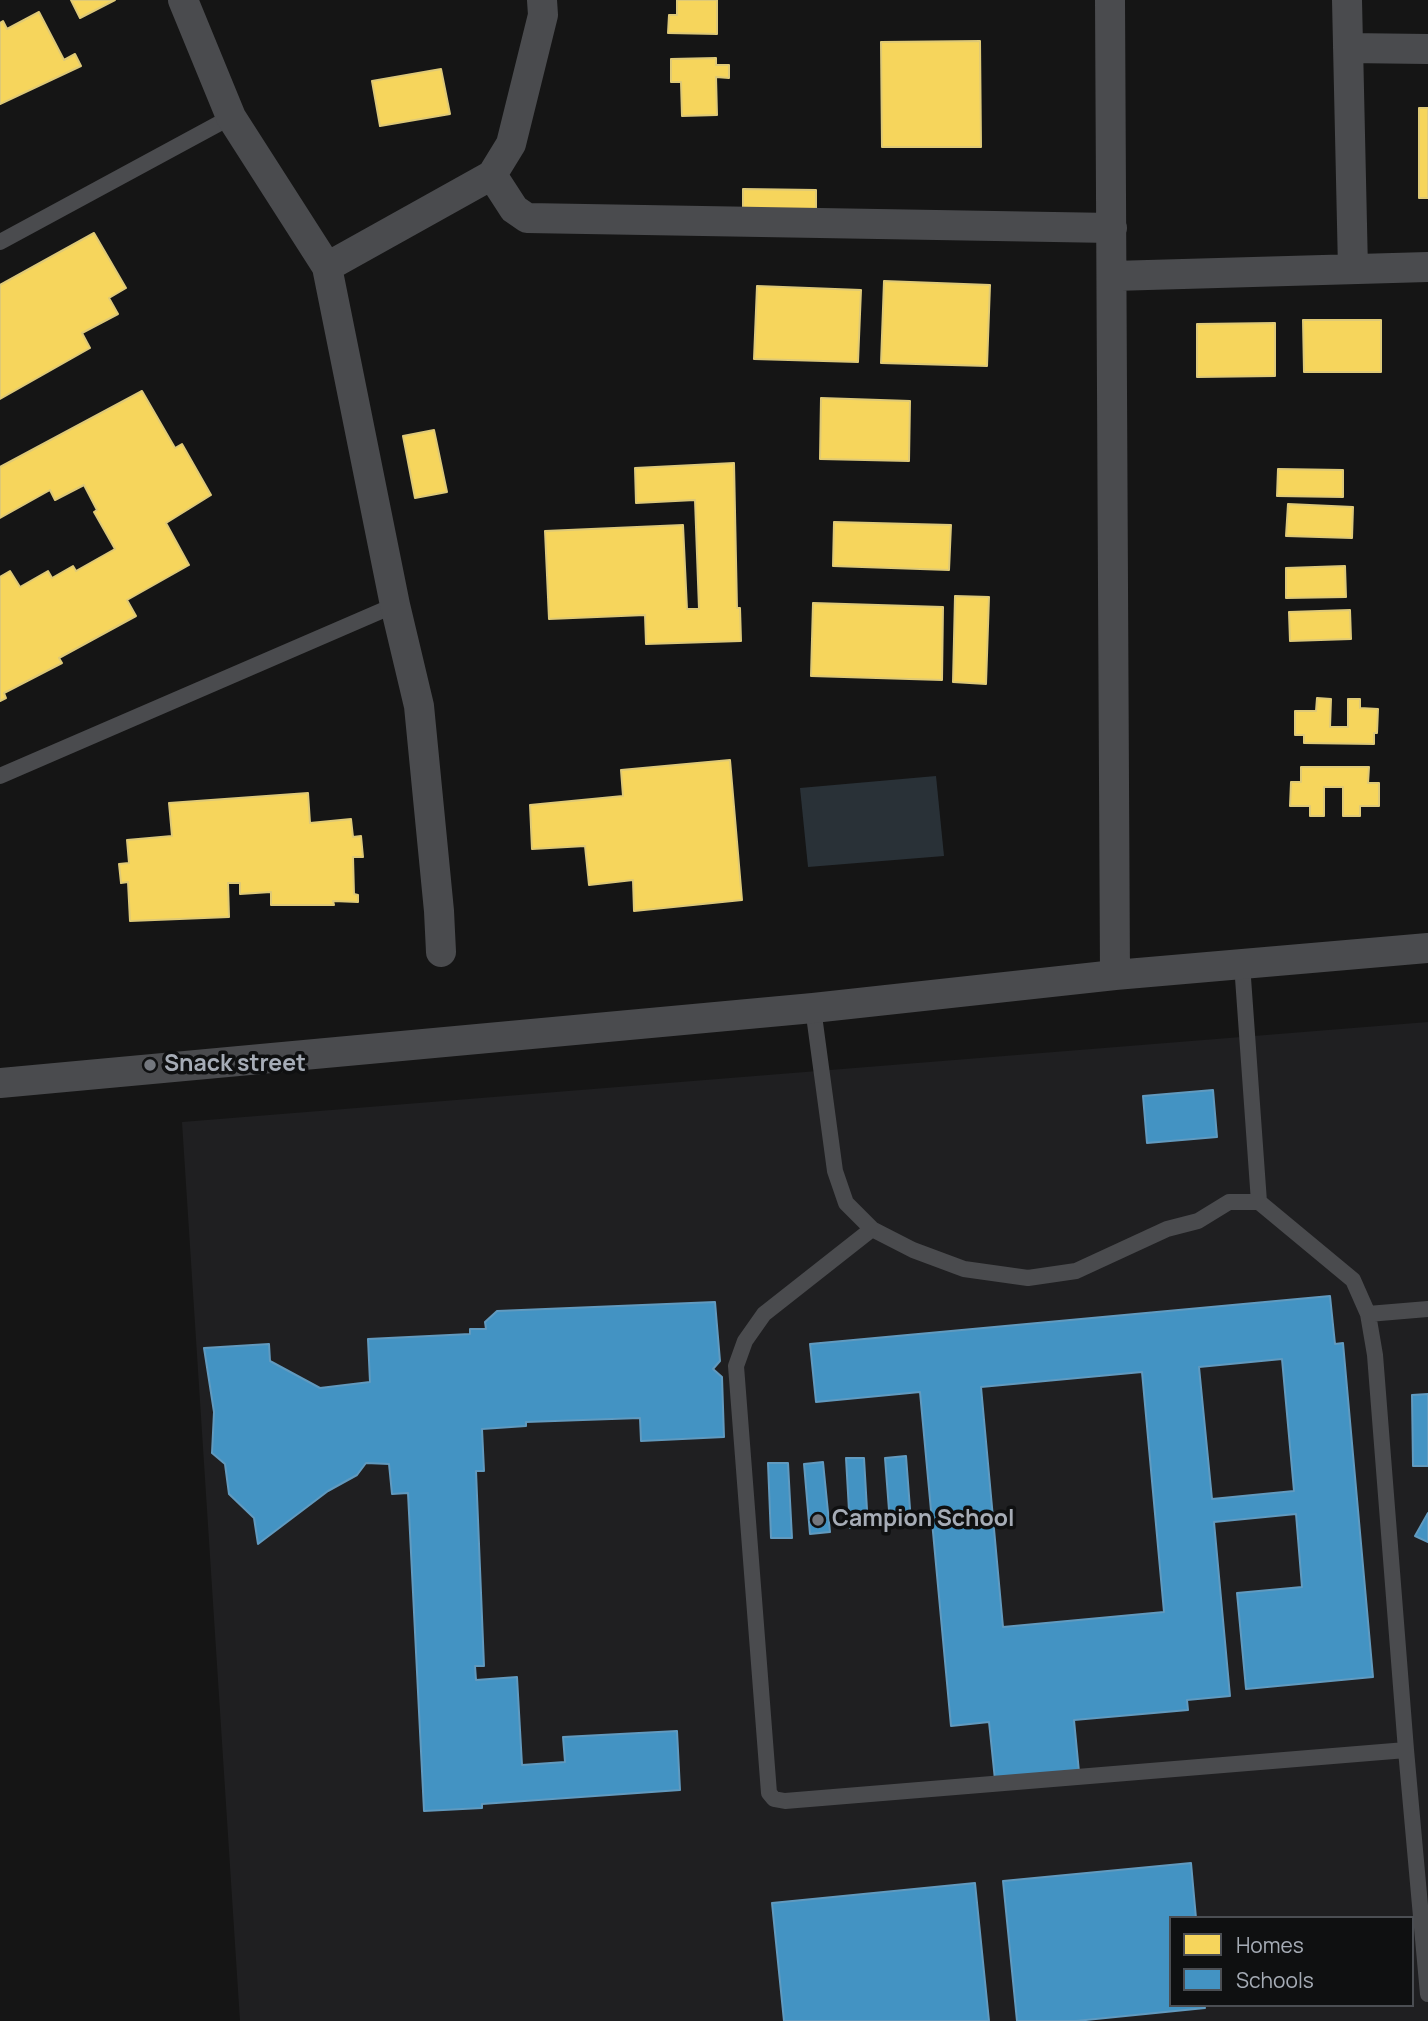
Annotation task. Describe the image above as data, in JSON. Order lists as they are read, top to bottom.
{
  "places": ["Snack street", "Campion School"],
  "legend": ["Homes", "Schools"]
}
